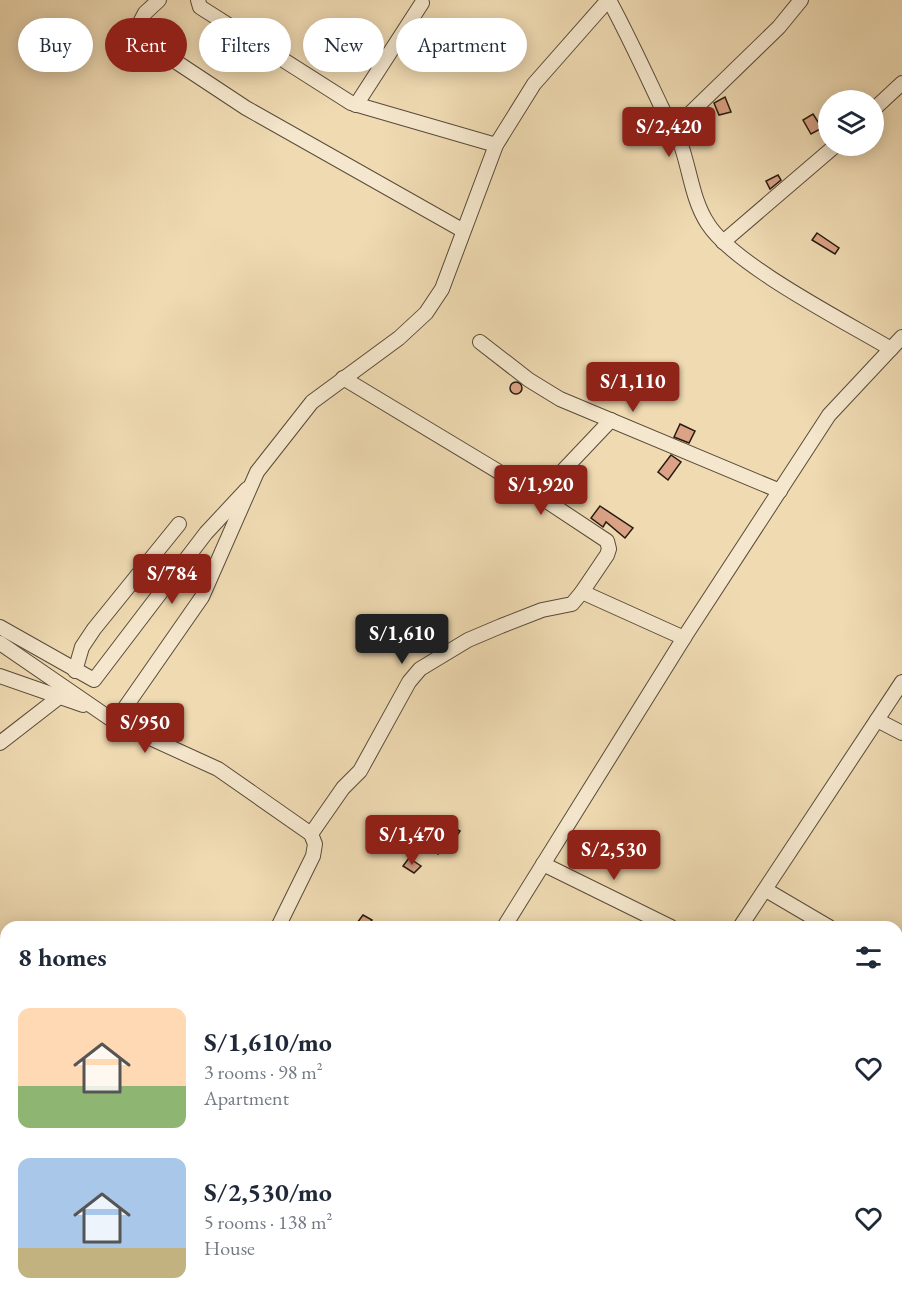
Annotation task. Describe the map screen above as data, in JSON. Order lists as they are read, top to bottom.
{
  "page": {
    "chip": [
      "Buy",
      "Rent",
      "Filters",
      "New",
      "Apartment"
    ],
    "price": [
      "S/2,420",
      "S/1,110",
      "S/1,920",
      "S/784",
      "S/1,610",
      "S/950",
      "S/1,470",
      "S/2,530"
    ],
    "heading": "8 homes",
    "list": [
      {
        "name": "S/1,610/mo",
        "note": "3 rooms · 98 m² · Apartment"
      },
      {
        "name": "S/2,530/mo",
        "note": "5 rooms · 138 m² · House"
      }
    ]
  }
}
